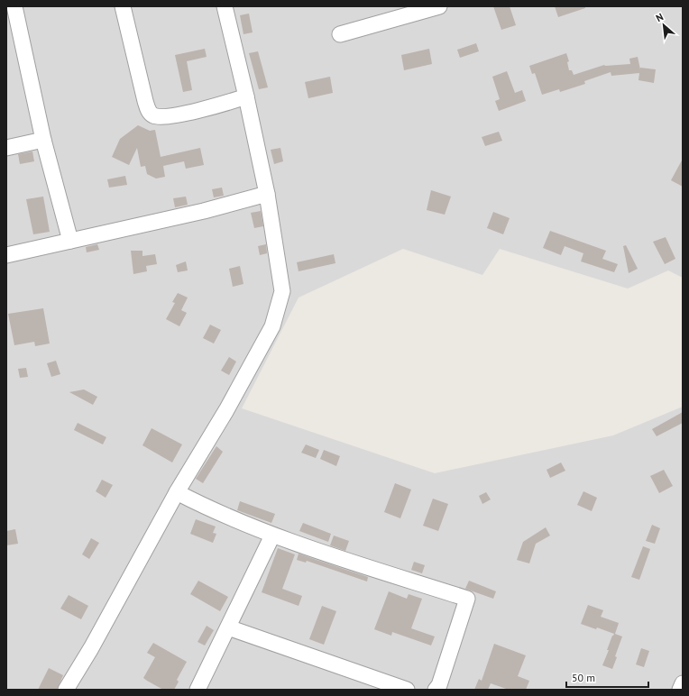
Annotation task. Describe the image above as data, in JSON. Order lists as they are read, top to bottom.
{
  "scale_bar": "50 m",
  "north": "top left"
}
